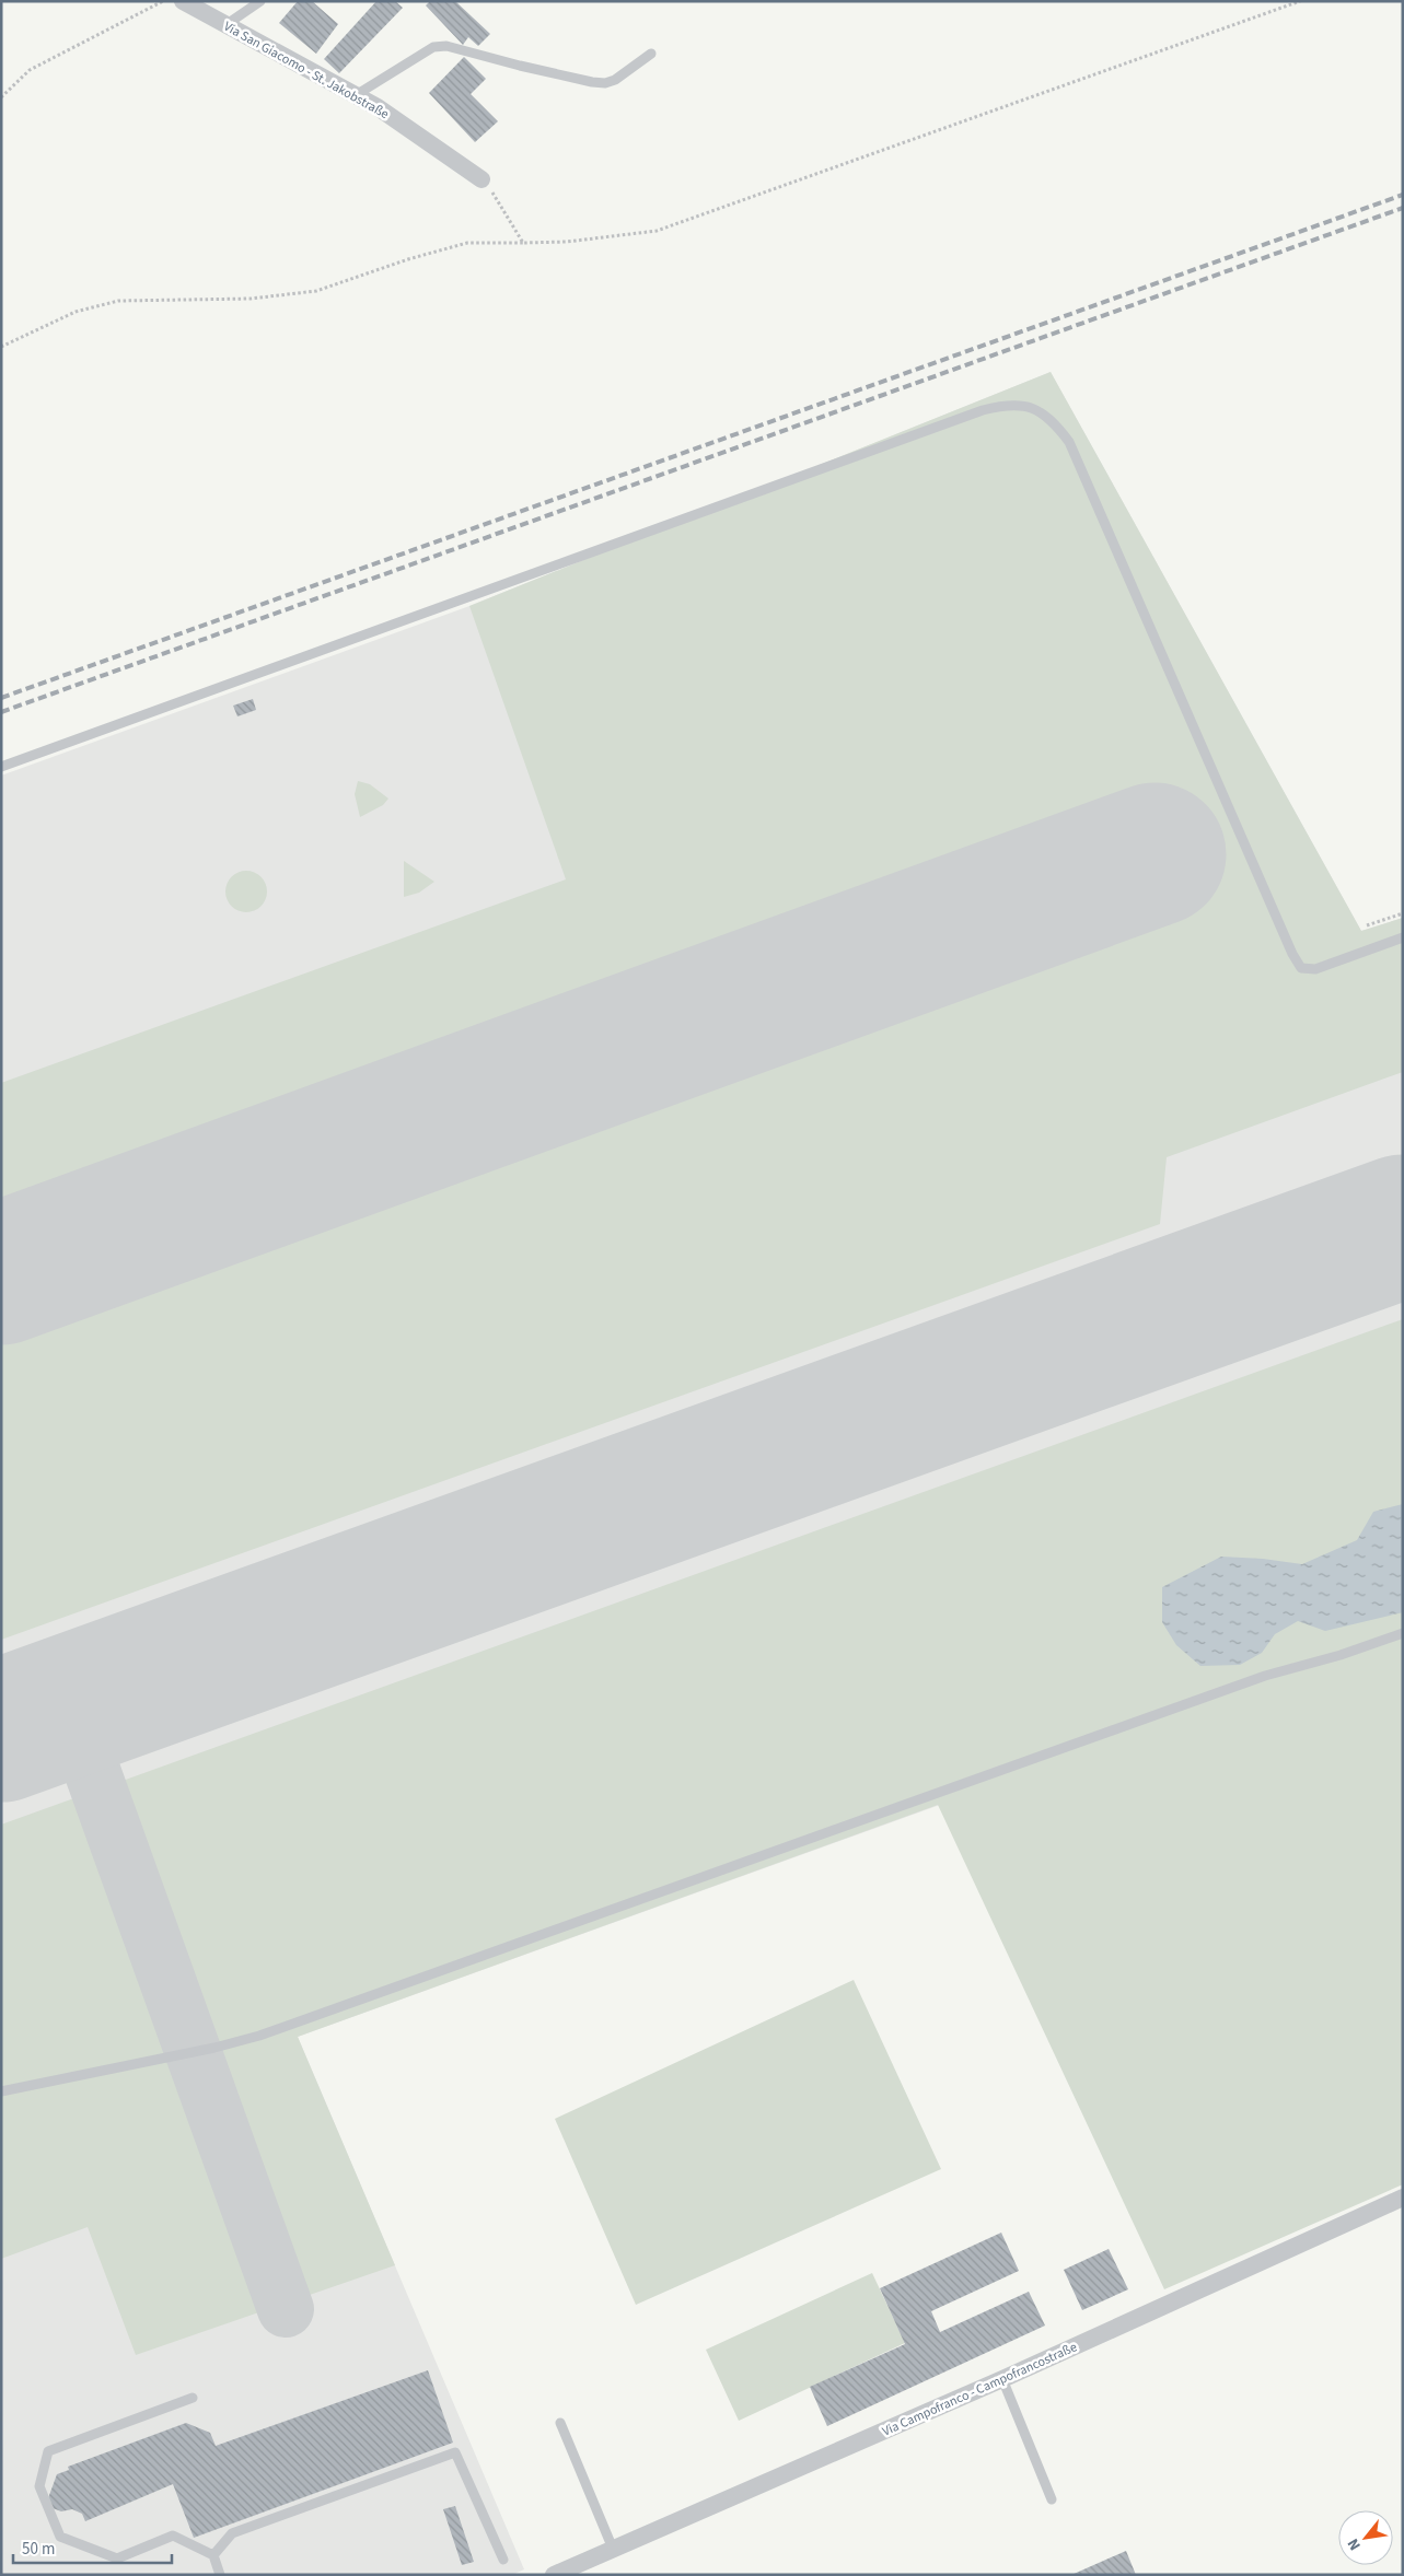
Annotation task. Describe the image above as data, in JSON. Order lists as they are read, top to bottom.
{
  "streets": {
    "street": ["Via San Giacomo - St. Jakobstraße", "Via Campofranco - Campofrancostraße"]
  },
  "scale_bar": "50 m",
  "north": "bottom left"
}
